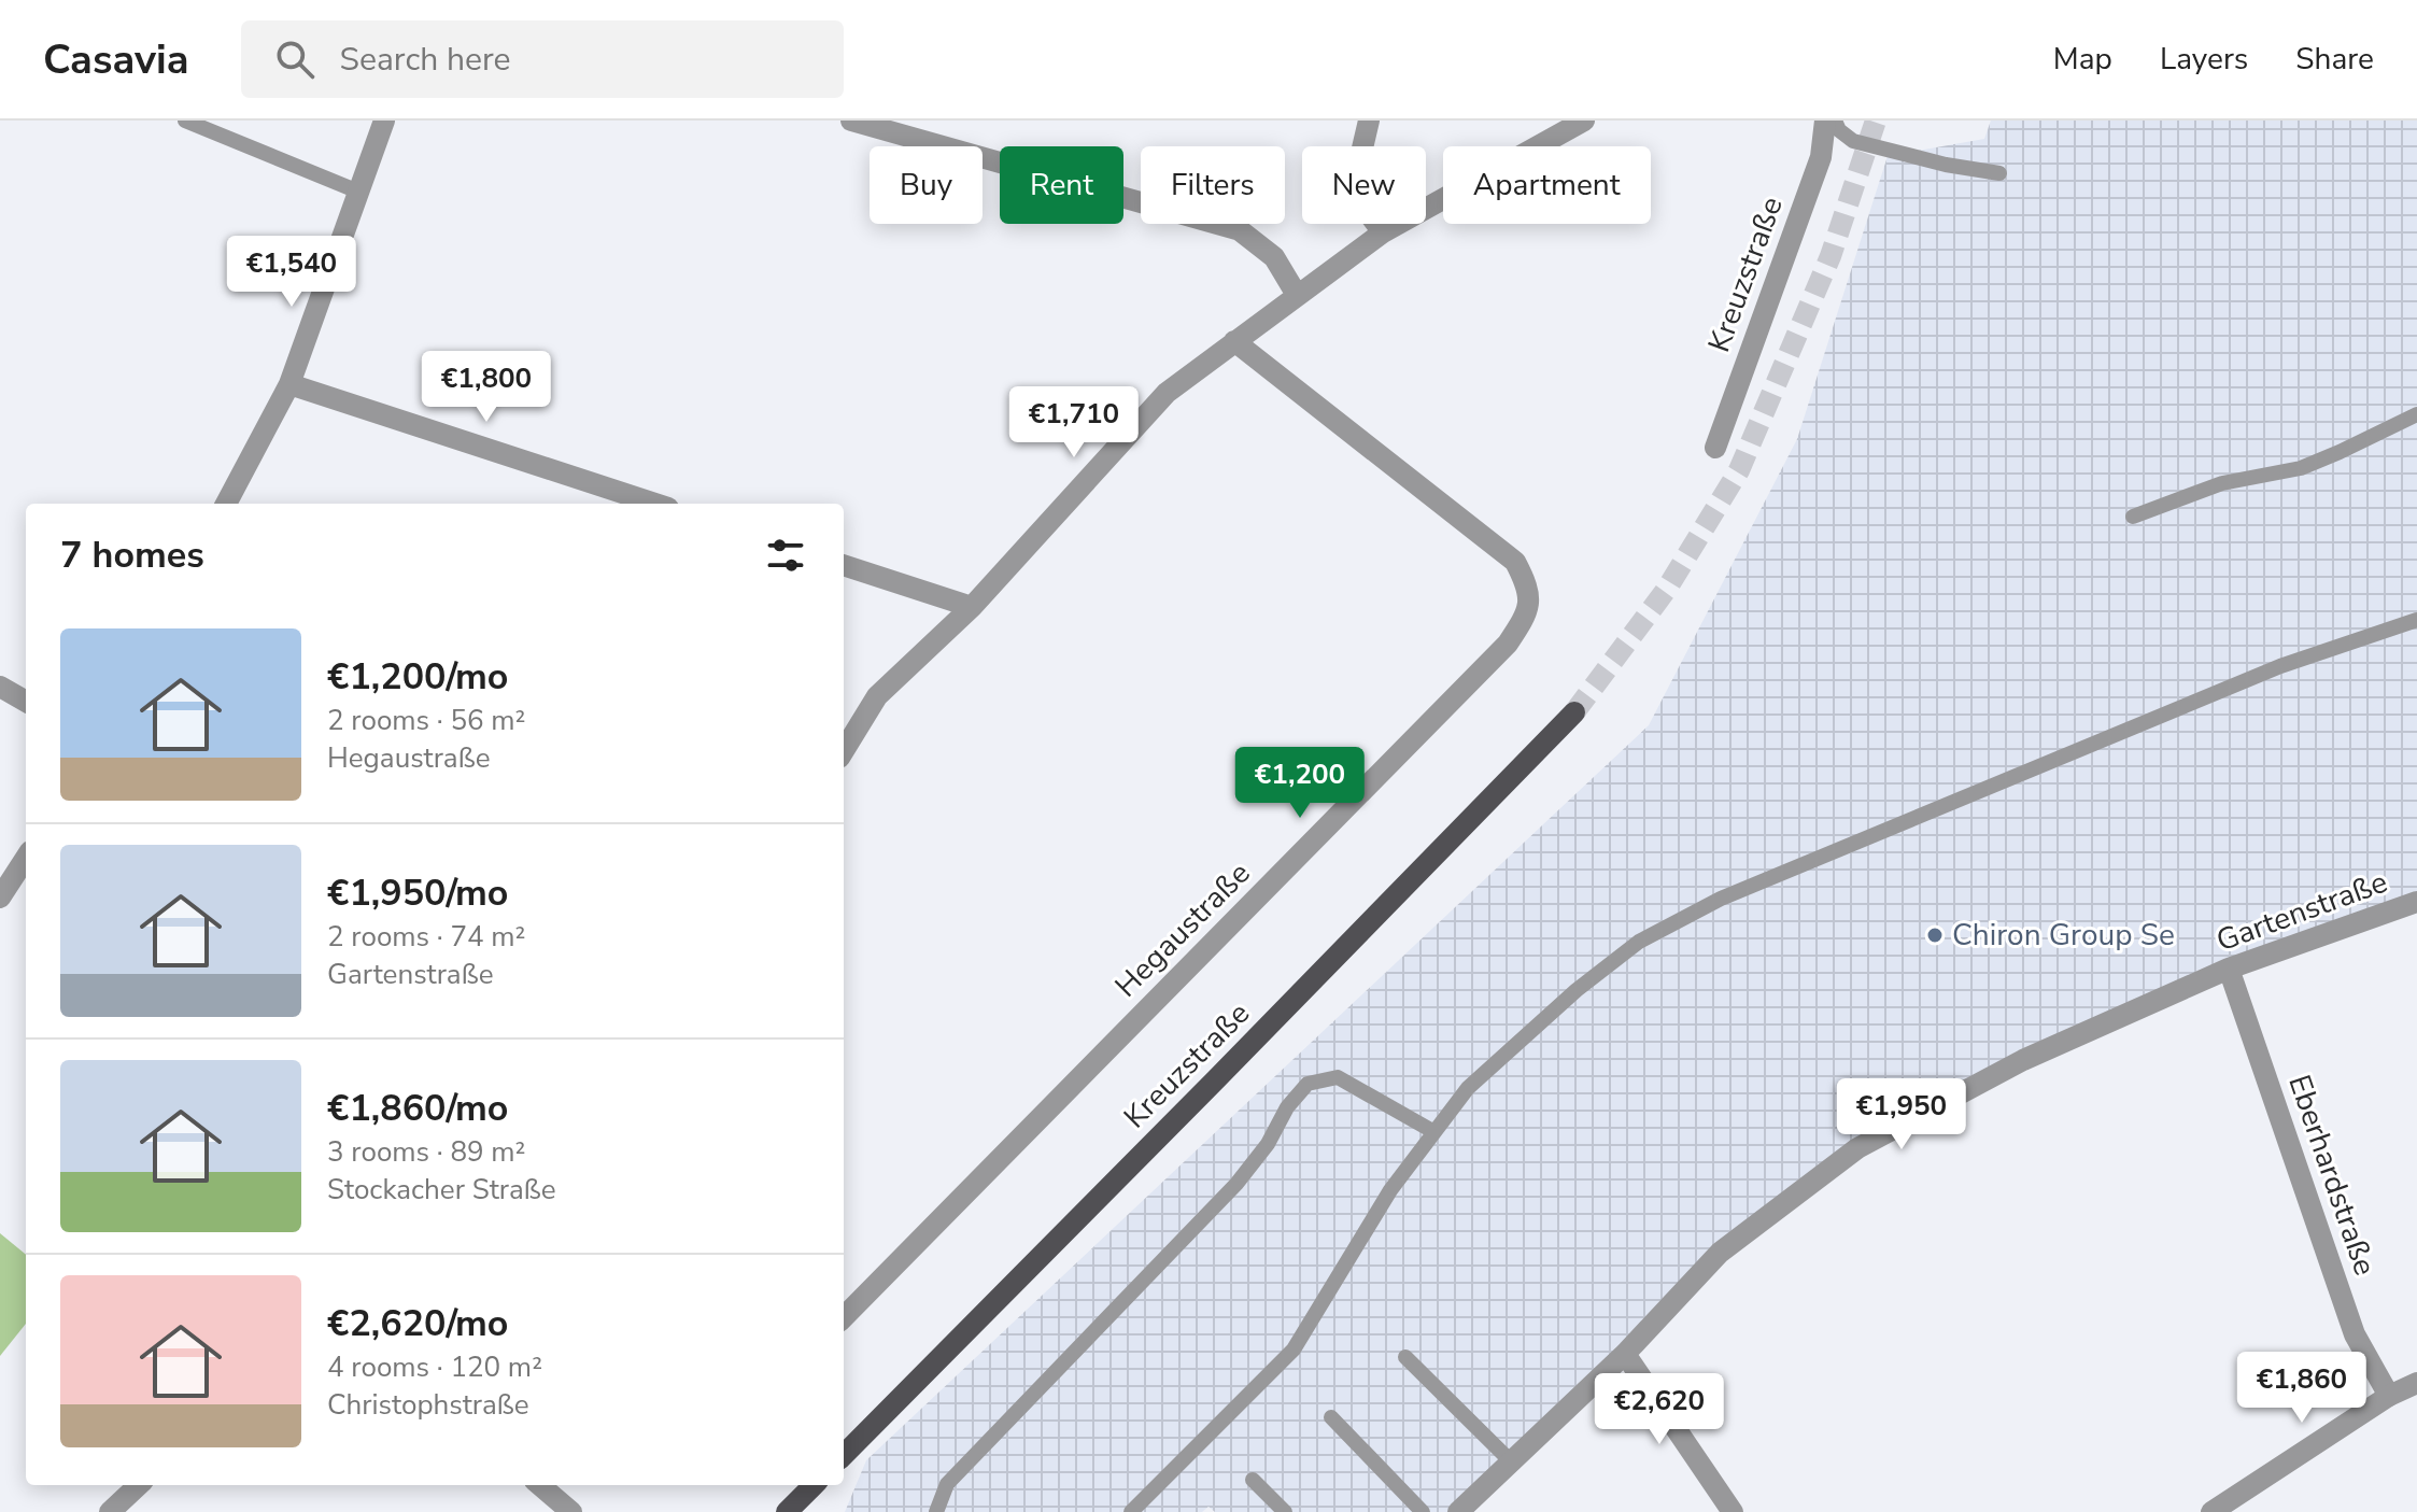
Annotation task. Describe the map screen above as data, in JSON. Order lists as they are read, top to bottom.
{
  "streets": {
    "main road": ["Kreuzstraße"],
    "street": ["Gartenstraße", "Hegaustraße", "Eberhardstraße"]
  },
  "crossings": [
    ["Gartenstraße", "Eberhardstraße"]
  ],
  "places": ["Chiron Group Se"],
  "page": {
    "header": "Casavia",
    "search": "Search here",
    "nav": ["Map", "Layers", "Share"],
    "chip": [
      "Buy",
      "Rent",
      "Filters",
      "New",
      "Apartment"
    ],
    "price": [
      "€1,540",
      "€1,800",
      "€1,710",
      "€1,200",
      "€1,950",
      "€1,860",
      "€2,620"
    ],
    "heading": "7 homes",
    "list": [
      {
        "name": "€1,200/mo",
        "note": "2 rooms · 56 m² · Hegaustraße"
      },
      {
        "name": "€1,950/mo",
        "note": "2 rooms · 74 m² · Gartenstraße"
      },
      {
        "name": "€1,860/mo",
        "note": "3 rooms · 89 m² · Stockacher Straße"
      },
      {
        "name": "€2,620/mo",
        "note": "4 rooms · 120 m² · Christophstraße"
      }
    ]
  }
}
